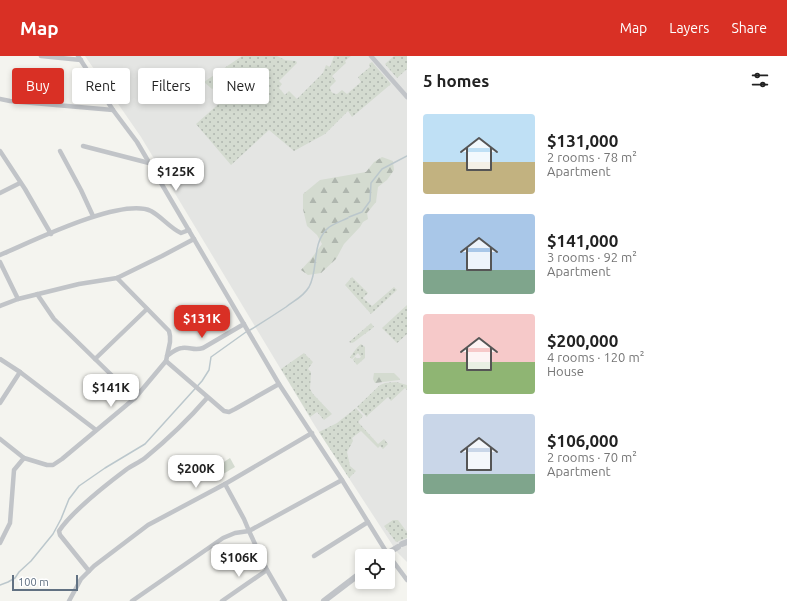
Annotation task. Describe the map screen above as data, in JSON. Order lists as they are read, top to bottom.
{
  "scale_bar": "100 m",
  "page": {
    "header": "Map",
    "nav": ["Map", "Layers", "Share"],
    "heading": "5 homes",
    "chip": [
      "Buy",
      "Rent",
      "Filters",
      "New"
    ],
    "list": [
      {
        "name": "$131,000",
        "note": "2 rooms · 78 m² · Apartment"
      },
      {
        "name": "$141,000",
        "note": "3 rooms · 92 m² · Apartment"
      },
      {
        "name": "$200,000",
        "note": "4 rooms · 120 m² · House"
      },
      {
        "name": "$106,000",
        "note": "2 rooms · 70 m² · Apartment"
      }
    ],
    "price": [
      "$125K",
      "$131K",
      "$141K",
      "$200K",
      "$106K"
    ],
    "scale": "100 m"
  }
}
